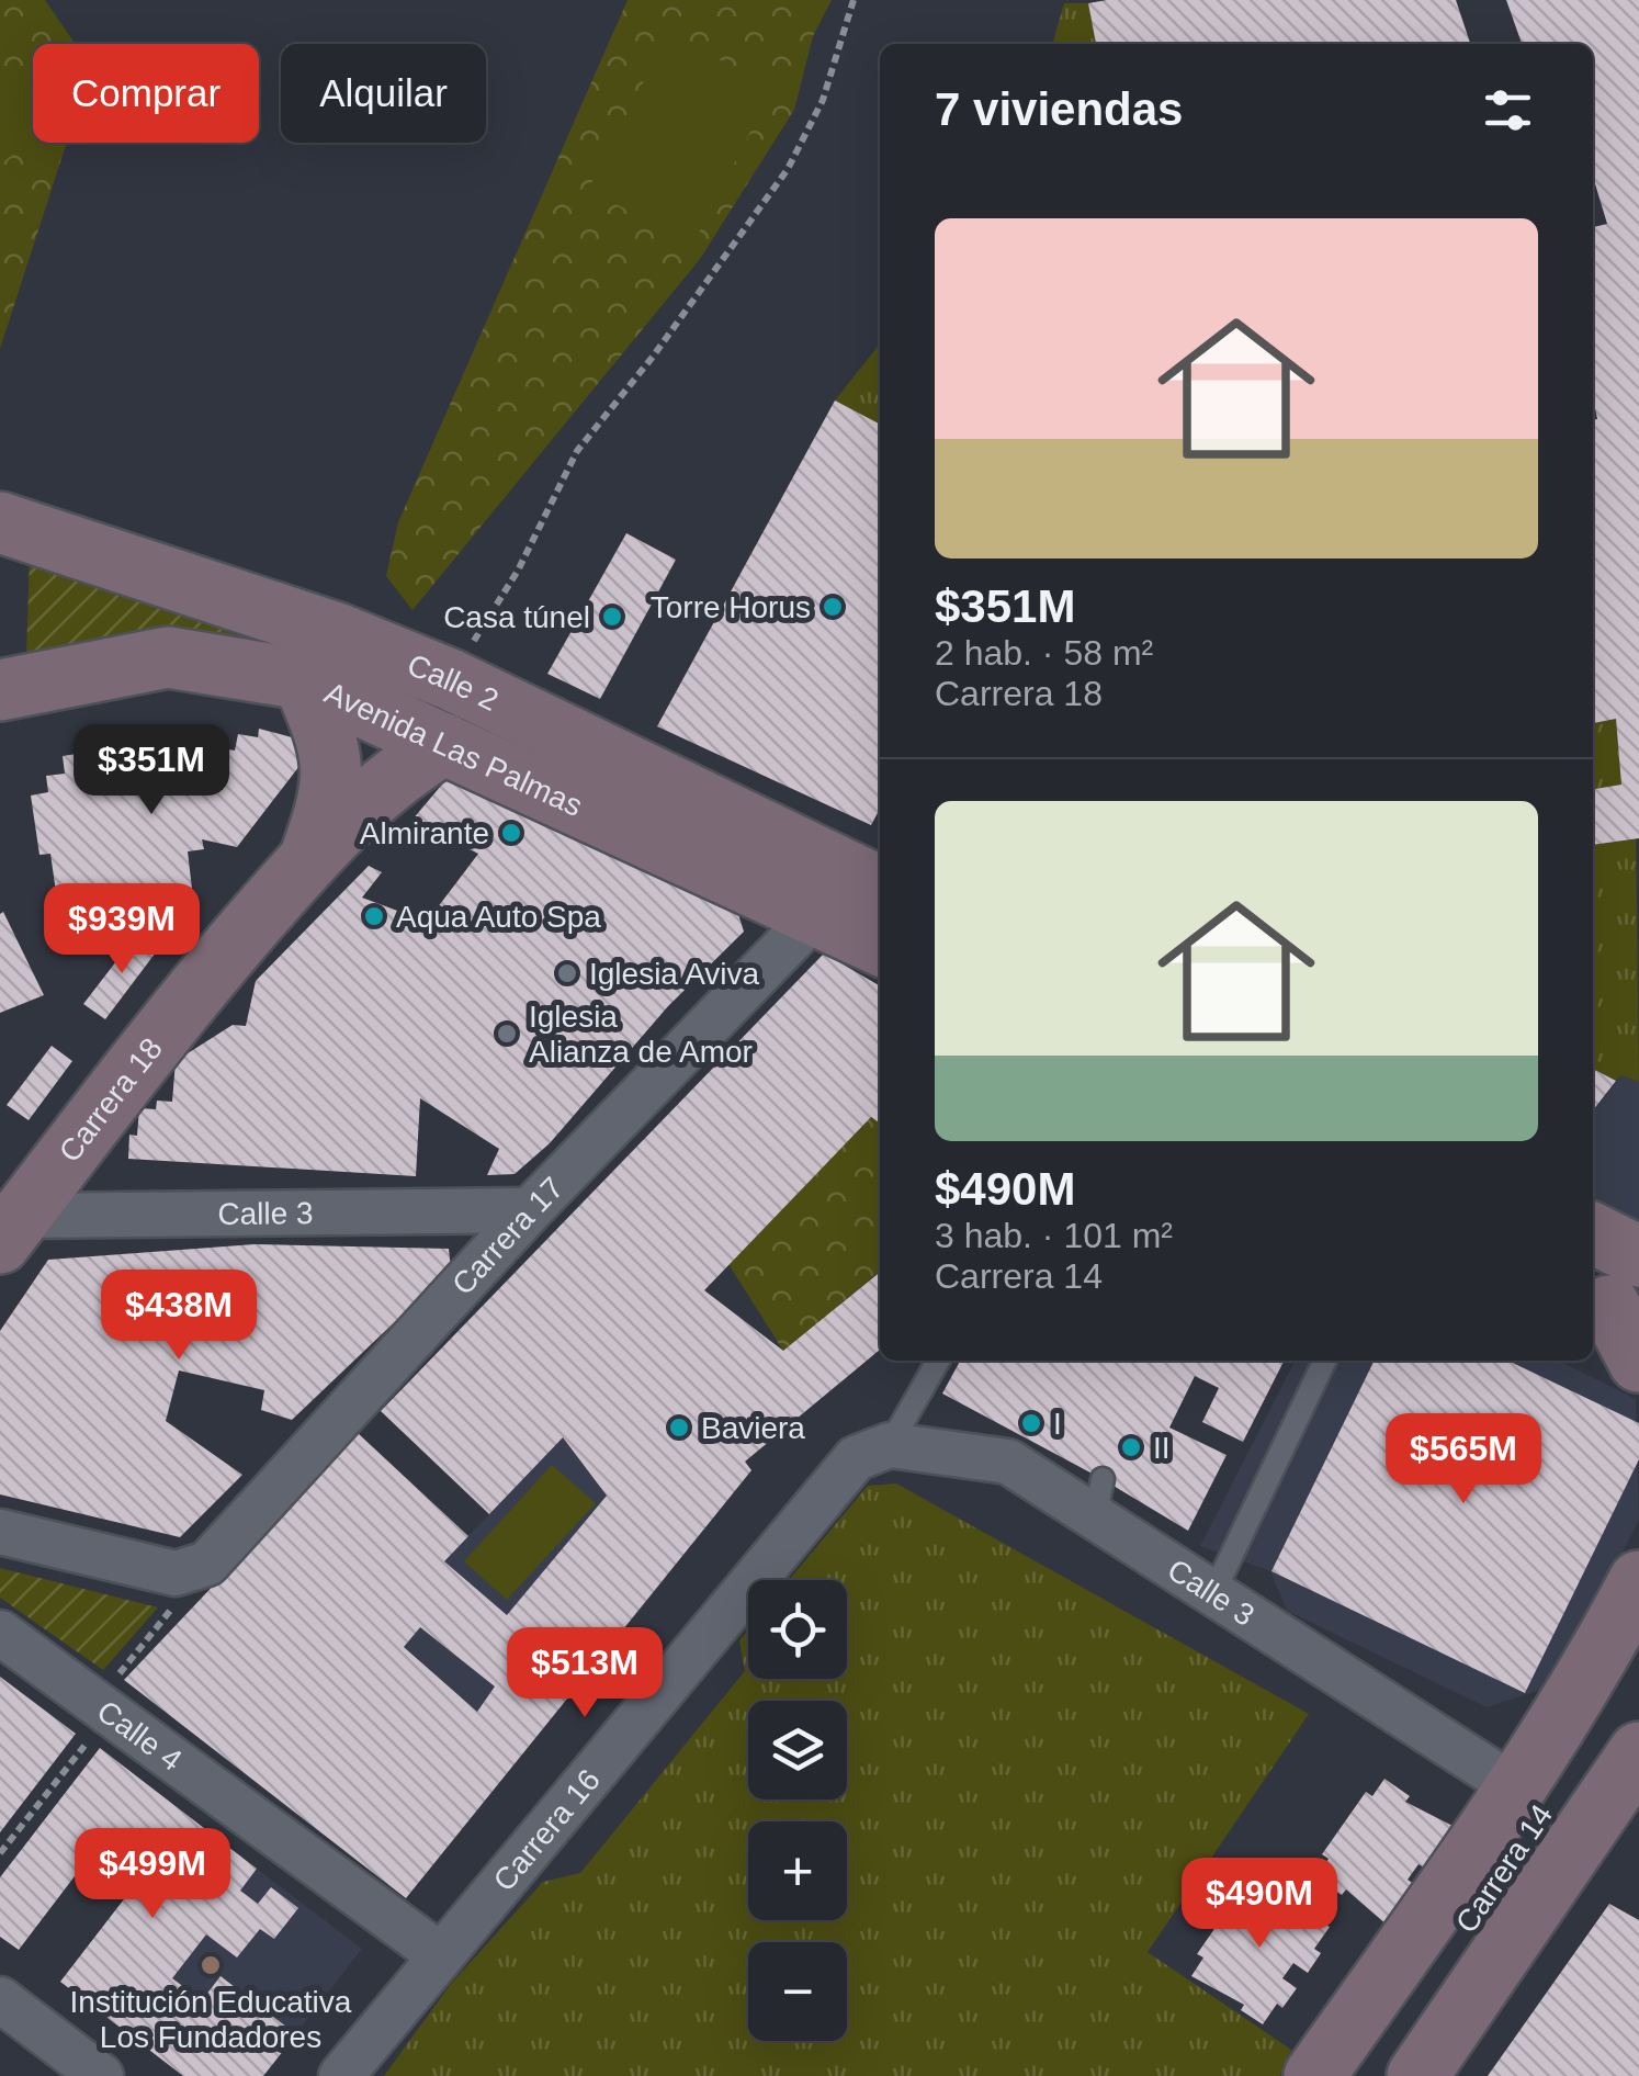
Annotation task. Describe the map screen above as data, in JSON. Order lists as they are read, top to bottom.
{
  "streets": {
    "main road": [
      "Calle 2",
      "Avenida Las Palmas",
      "Carrera 18",
      "Carrera 14"
    ],
    "street": [
      "Calle 3",
      "Carrera 17",
      "Calle 4",
      "Carrera 16"
    ]
  },
  "crossings": [
    ["Avenida Las Palmas", "Carrera 18"],
    ["Avenida Las Palmas", "Carrera 17"],
    ["Carrera 18", "Calle 3"],
    ["Calle 3", "Carrera 17"],
    ["Calle 3", "Carrera 16"],
    ["Calle 4", "Carrera 16"]
  ],
  "places": [
    "Torre Horus",
    "Casa túnel",
    "Almirante",
    "Aqua Auto Spa",
    "Iglesia Aviva",
    "Iglesia Alianza de Amor",
    "I",
    "Baviera",
    "II",
    "Institución Educativa Los Fundadores"
  ],
  "page": {
    "chip": ["Comprar", "Alquilar"],
    "heading": "7 viviendas",
    "list": [
      {
        "name": "$351M",
        "note": "2 hab. · 58 m² · Carrera 18"
      },
      {
        "name": "$490M",
        "note": "3 hab. · 101 m² · Carrera 14"
      }
    ],
    "price": [
      "$351M",
      "$939M",
      "$438M",
      "$565M",
      "$513M",
      "$499M",
      "$490M"
    ],
    "map_buttons": ["+", "−"]
  }
}
